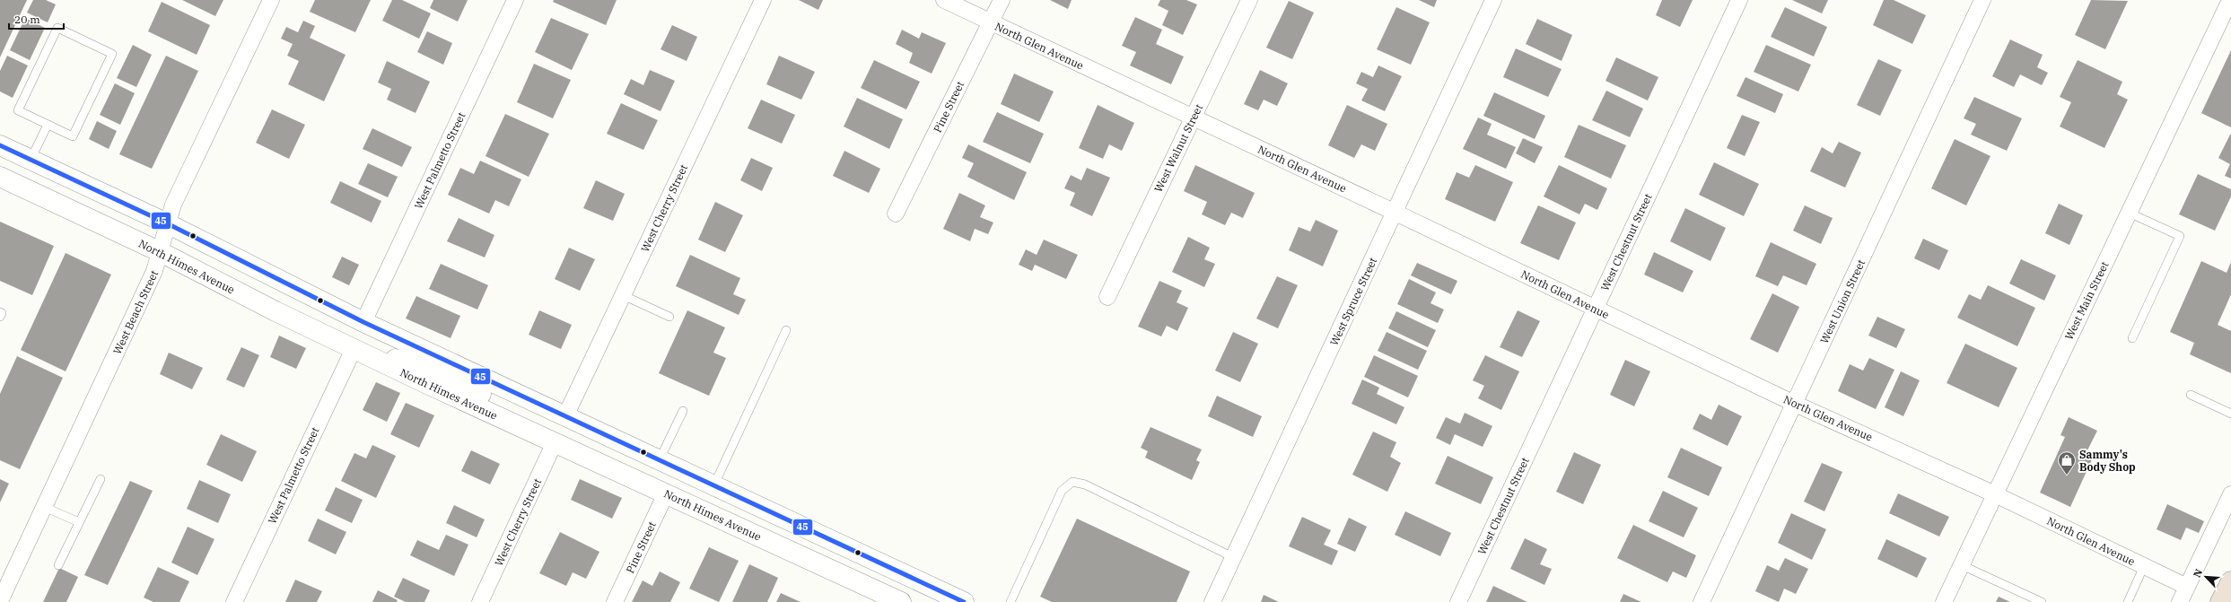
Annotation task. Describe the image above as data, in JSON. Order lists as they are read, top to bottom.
{
  "streets": {
    "street": [
      "North Glen Avenue",
      "Pine Street",
      "West Walnut Street",
      "West Palmetto Street",
      "West Cherry Street",
      "West Chestnut Street",
      "North Himes Avenue",
      "West Main Street",
      "West Spruce Street",
      "West Union Street",
      "West Beach Street"
    ]
  },
  "crossings": [
    ["North Glen Avenue", "Pine Street"],
    ["North Glen Avenue", "West Walnut Street"],
    ["North Glen Avenue", "West Chestnut Street"],
    ["North Glen Avenue", "West Main Street"],
    ["North Glen Avenue", "West Spruce Street"],
    ["North Glen Avenue", "West Union Street"],
    ["Pine Street", "North Himes Avenue"],
    ["West Palmetto Street", "North Himes Avenue"],
    ["West Cherry Street", "North Himes Avenue"],
    ["North Himes Avenue", "West Beach Street"]
  ],
  "places": {
    "shop": ["Sammy's Body Shop"]
  },
  "lines": ["transit line 45"],
  "scale_bar": "20 m",
  "north": "top left"
}
